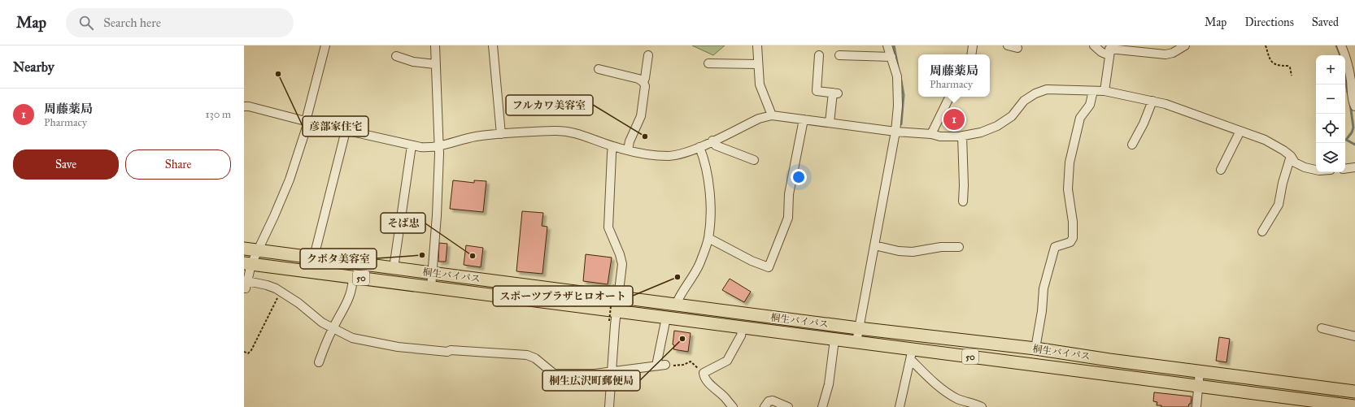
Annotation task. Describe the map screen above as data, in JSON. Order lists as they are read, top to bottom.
{
  "streets": {
    "highway": ["桐生バイパス", "50"]
  },
  "places": [
    "彦部家住宅",
    "フルカワ美容室",
    "クボタ美容室",
    "そば忠",
    "スポーツプラザヒロオート",
    "桐生広沢町郵便局"
  ],
  "page": {
    "header": "Map",
    "search": "Search here",
    "nav": ["Map", "Directions", "Saved"],
    "heading": "Nearby",
    "popup": ["周藤薬局", "Pharmacy"],
    "map_buttons": ["+", "−"],
    "list": [
      {
        "mark": "1",
        "name": "周藤薬局",
        "note": "Pharmacy",
        "value": "130 m"
      }
    ],
    "pins": "1",
    "buttons": ["Save", "Share"]
  }
}
